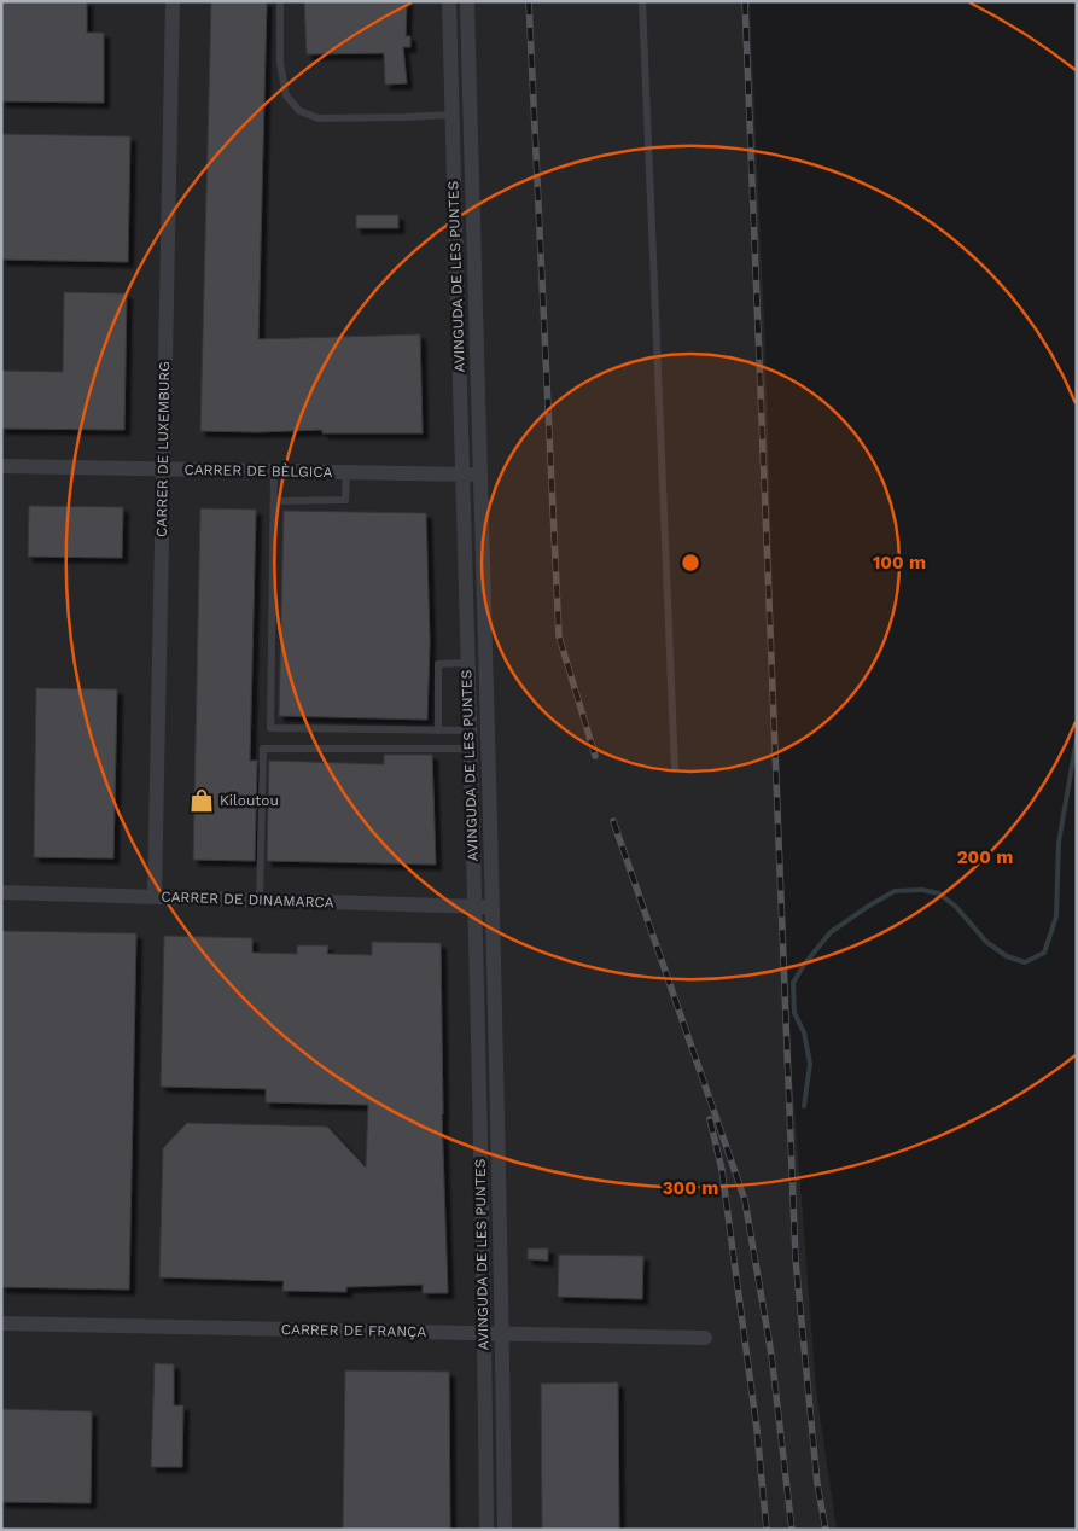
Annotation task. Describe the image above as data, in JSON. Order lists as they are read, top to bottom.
{
  "streets": {
    "street": [
      "AVINGUDA DE LES PUNTES",
      "CARRER DE LUXEMBURG",
      "CARRER DE BÈLGICA",
      "CARRER DE DINAMARCA",
      "CARRER DE FRANÇA"
    ]
  },
  "crossings": [
    ["AVINGUDA DE LES PUNTES", "CARRER DE BÈLGICA"],
    ["AVINGUDA DE LES PUNTES", "CARRER DE DINAMARCA"],
    ["AVINGUDA DE LES PUNTES", "CARRER DE FRANÇA"],
    ["CARRER DE LUXEMBURG", "CARRER DE BÈLGICA"],
    ["CARRER DE LUXEMBURG", "CARRER DE DINAMARCA"]
  ],
  "places": {
    "shop": ["Kiloutou"]
  },
  "rings": ["100 m", "200 m", "300 m"]
}
